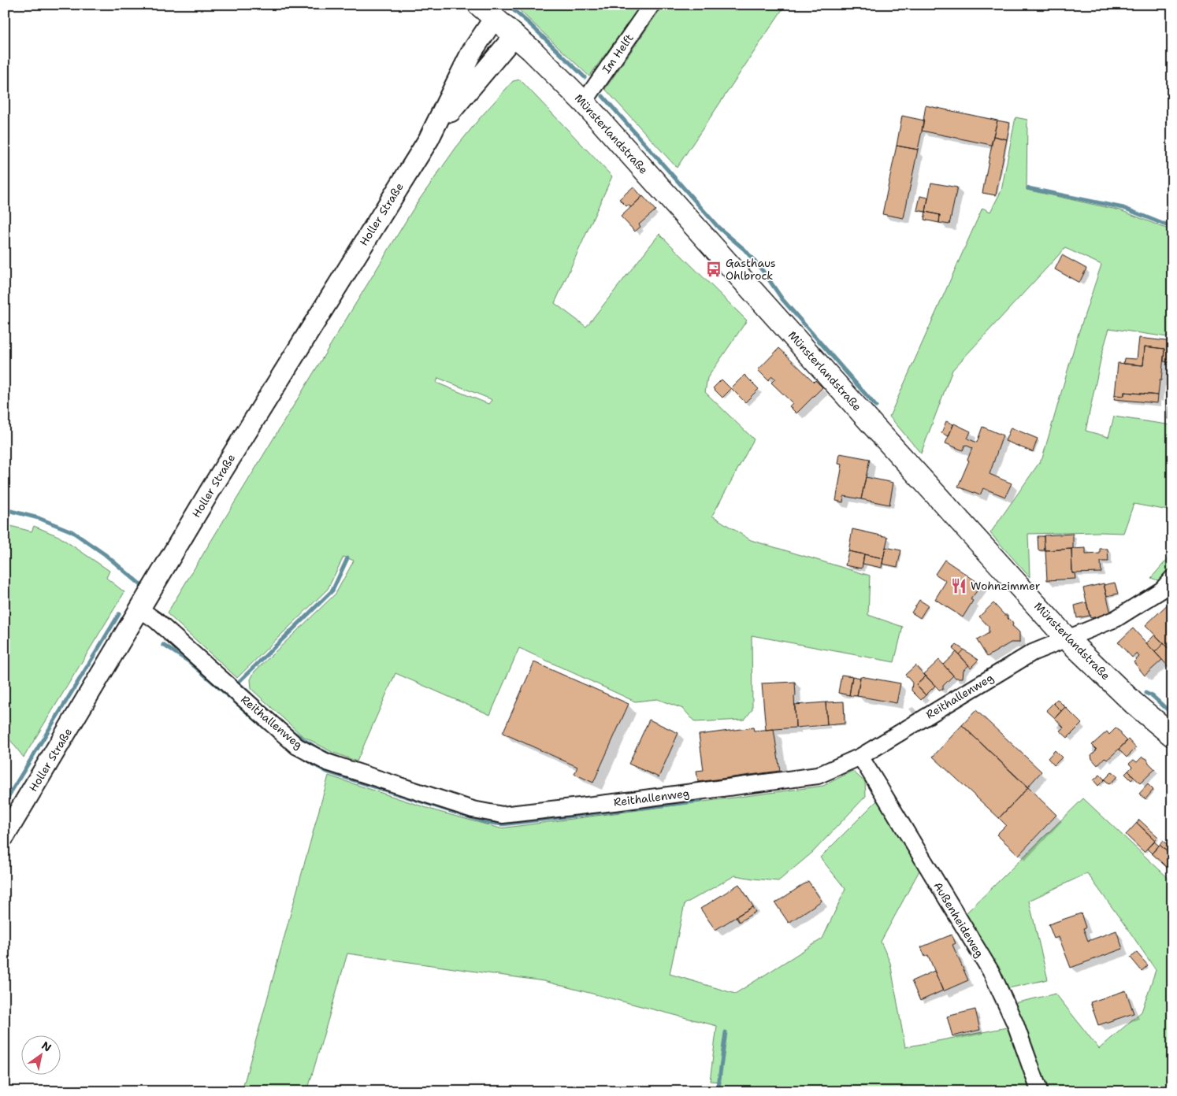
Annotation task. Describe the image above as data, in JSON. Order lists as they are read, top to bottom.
{
  "streets": {
    "main road": ["Münsterlandstraße"],
    "street": [
      "Im Helft",
      "Holler Straße",
      "Reithallenweg",
      "Außenheideweg"
    ]
  },
  "crossings": [
    ["Im Helft", "Münsterlandstraße"],
    ["Münsterlandstraße", "Holler Straße"],
    ["Münsterlandstraße", "Reithallenweg"],
    ["Holler Straße", "Reithallenweg"],
    ["Reithallenweg", "Außenheideweg"]
  ],
  "places": {
    "bus stop": ["Gasthaus Ohlbrock"],
    "restaurant": ["Wohnzimmer"]
  },
  "north": "top right"
}
